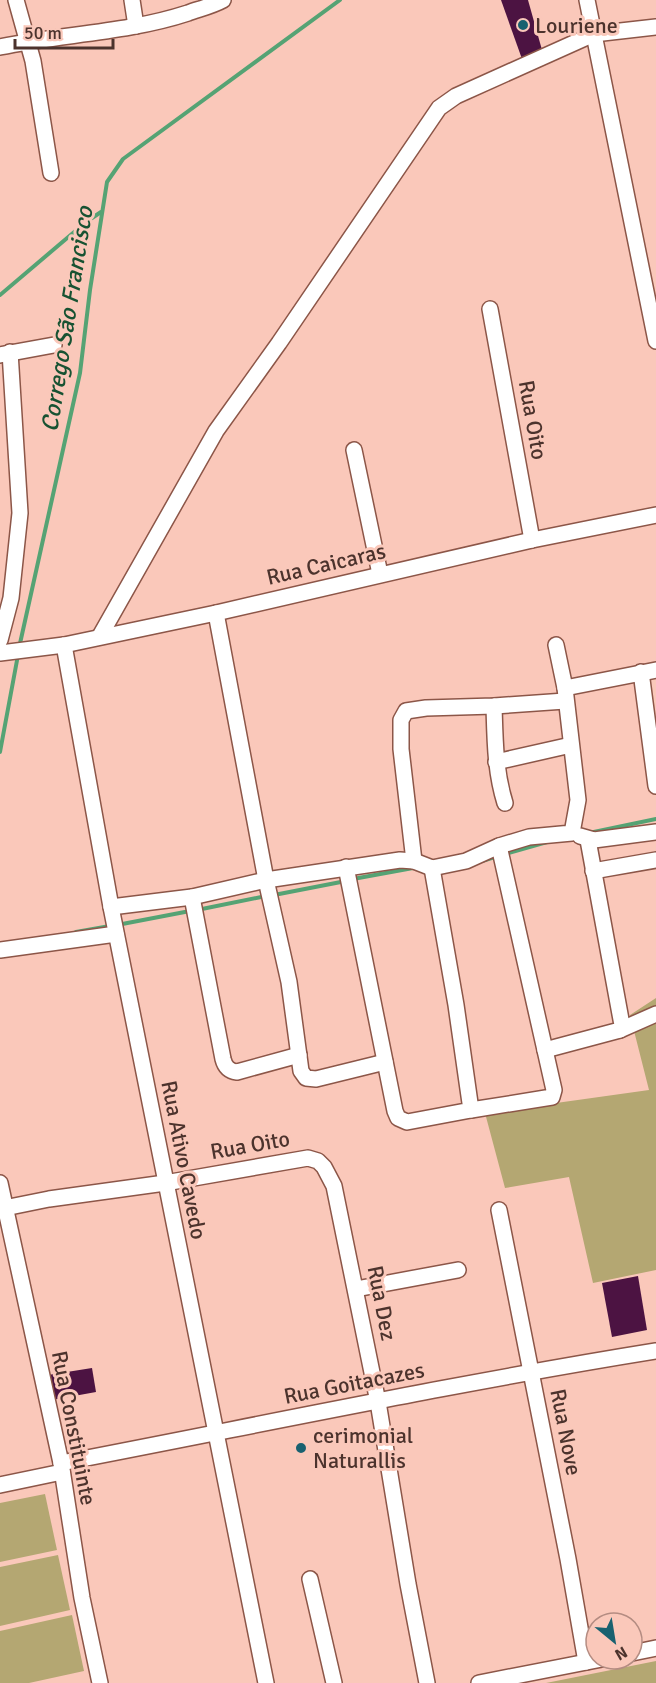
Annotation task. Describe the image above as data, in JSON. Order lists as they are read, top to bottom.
{
  "streets": {
    "street": [
      "Rua Oito",
      "Rua Caicaras",
      "Rua Ativo Cavedo",
      "Rua Dez",
      "Rua Goitacazes",
      "Rua Constituinte",
      "Rua Nove"
    ]
  },
  "crossings": [
    ["Rua Oito", "Rua Caicaras"],
    ["Rua Oito", "Rua Ativo Cavedo"],
    ["Rua Oito", "Rua Dez"],
    ["Rua Oito", "Rua Constituinte"],
    ["Rua Caicaras", "Rua Ativo Cavedo"],
    ["Rua Ativo Cavedo", "Rua Goitacazes"],
    ["Rua Dez", "Rua Goitacazes"],
    ["Rua Goitacazes", "Rua Constituinte"],
    ["Rua Goitacazes", "Rua Nove"]
  ],
  "water": ["Corrego São Francisco"],
  "places": ["Louriene", "cerimonial Naturallis"],
  "scale_bar": "50 m",
  "north": "bottom right"
}
